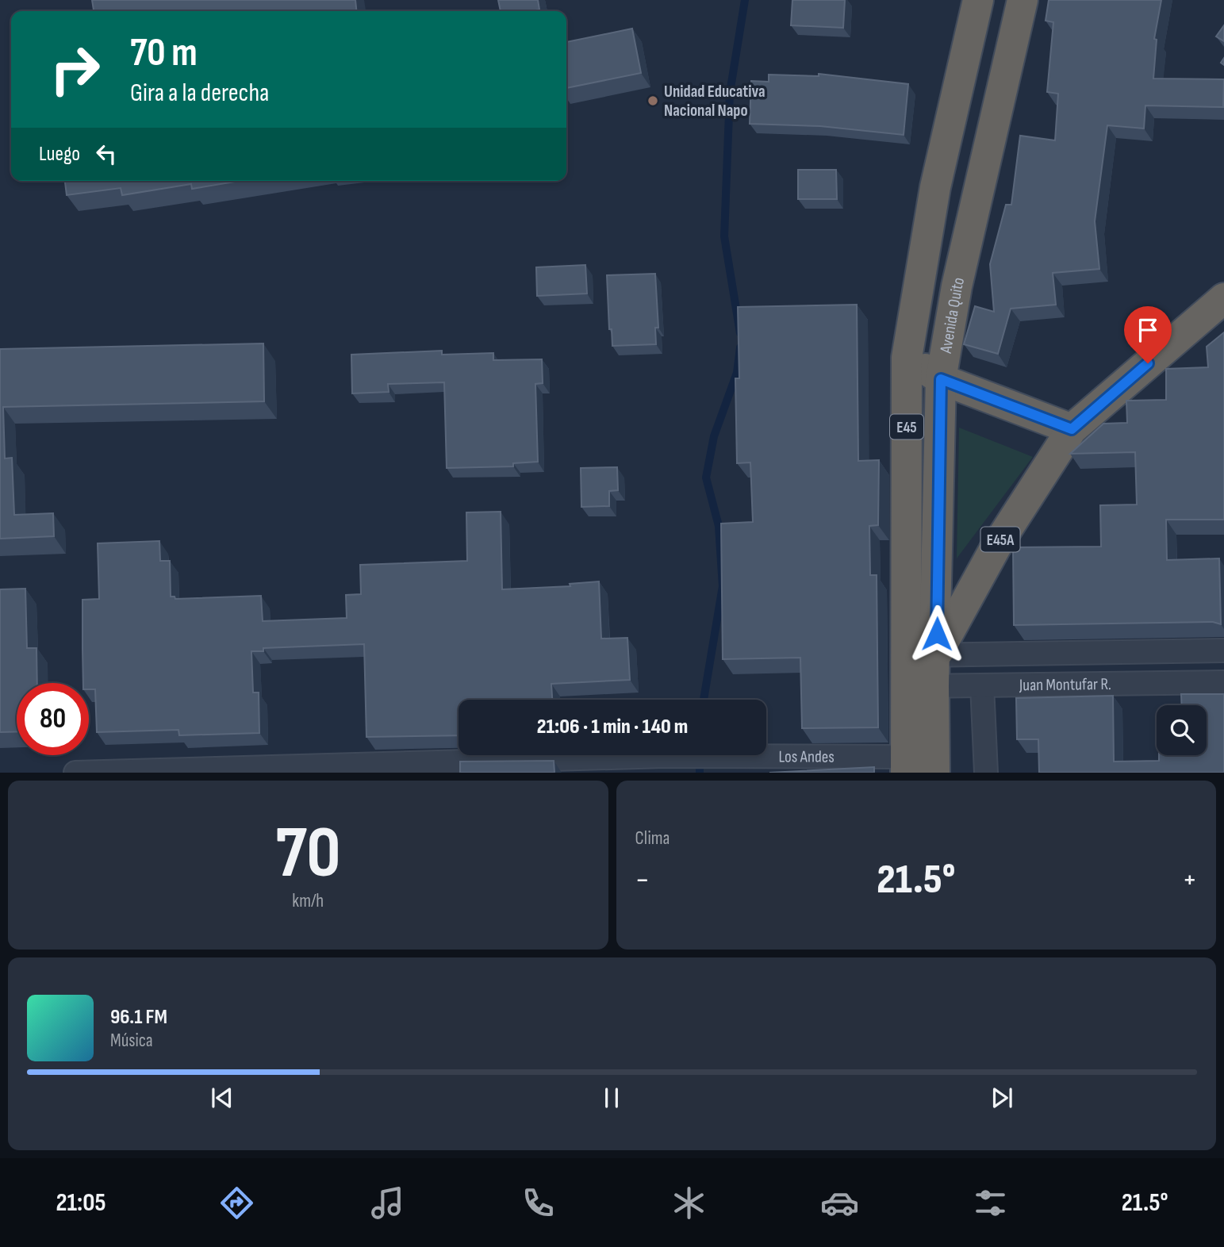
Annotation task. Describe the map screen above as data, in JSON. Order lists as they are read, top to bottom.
{
  "streets": {
    "highway": ["Avenida Quito", "E45", "E45A"],
    "street": ["Juan Montufar R.", "Los Andes"]
  },
  "crossings": [
    ["Avenida Quito", "E45A"],
    ["Avenida Quito", "Juan Montufar R."],
    ["Avenida Quito", "Los Andes"],
    ["E45A", "Juan Montufar R."]
  ],
  "places": ["Unidad Educativa Nacional Napo"],
  "page": {
    "turn": ["70 m", "Gira a la derecha"],
    "then": "Luego",
    "limit": "80",
    "trip": "21:06 · 1 min · 140 m",
    "tile": [
      ["70", "km/h"],
      "Clima"
    ],
    "heat": ["−", "21.5°", "+"],
    "song": ["96.1 FM", "Música"],
    "tabs": ["21:05", "21.5°"]
  }
}
